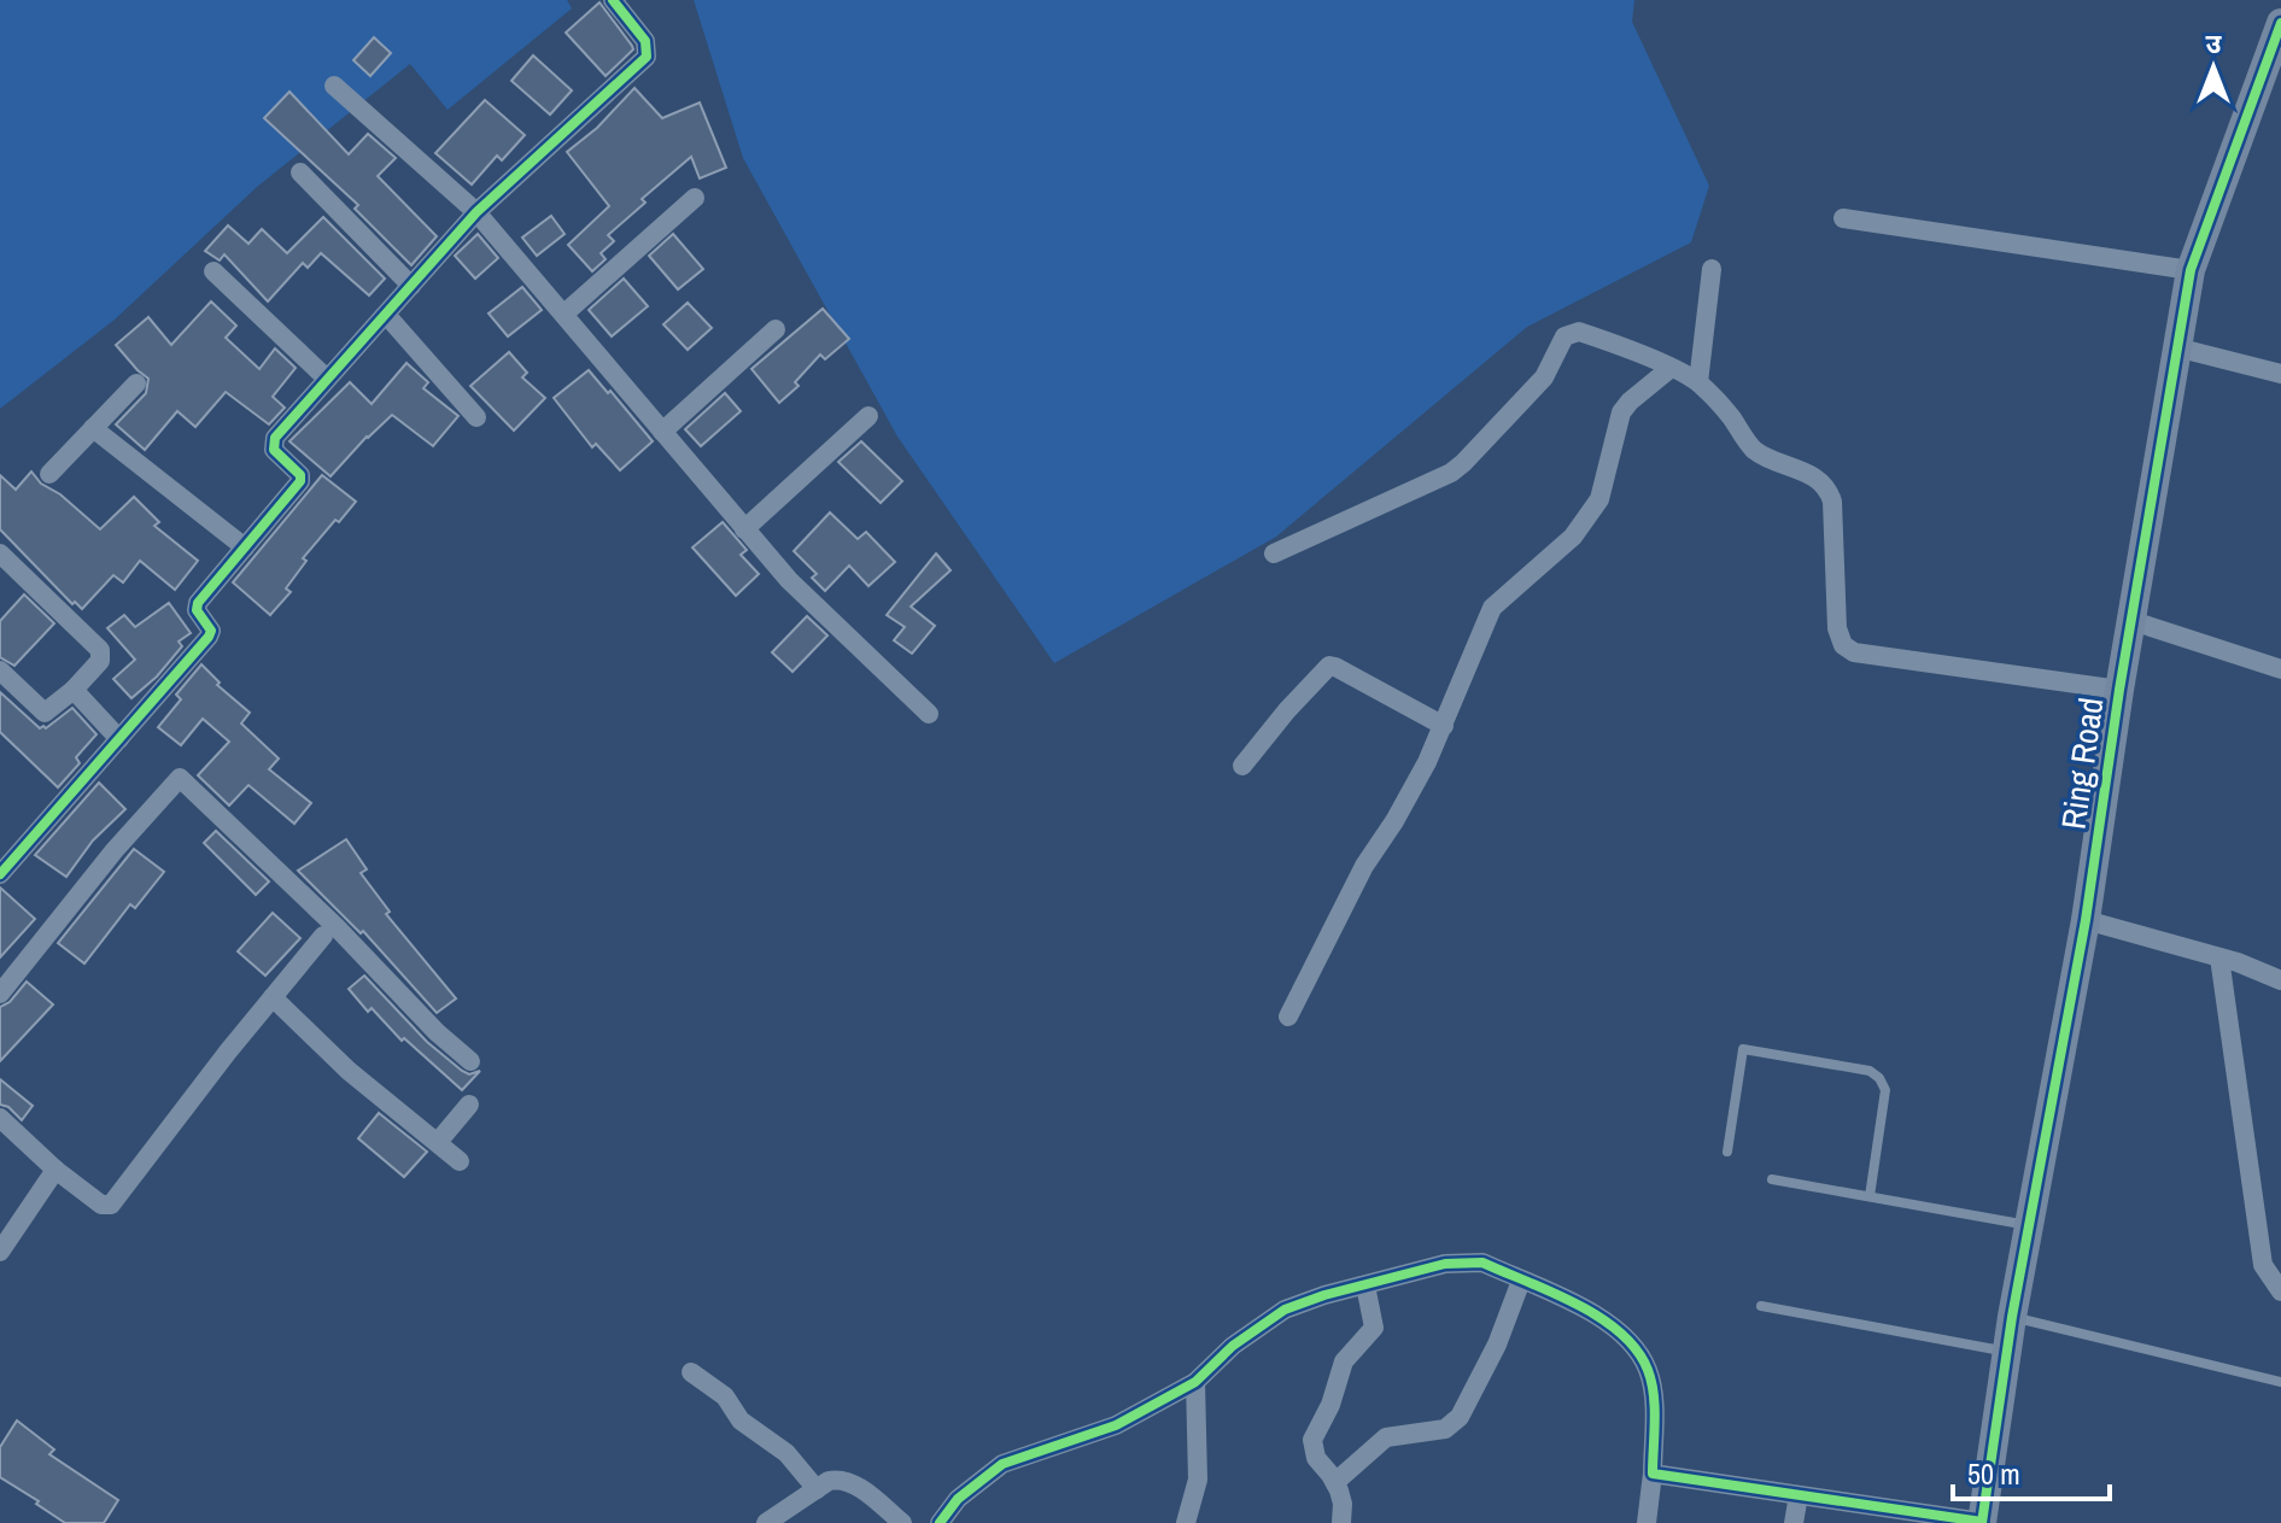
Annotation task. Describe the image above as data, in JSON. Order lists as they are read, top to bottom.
{
  "streets": {
    "street": ["Ring Road"]
  },
  "scale_bar": "50 m",
  "north": "top"
}
